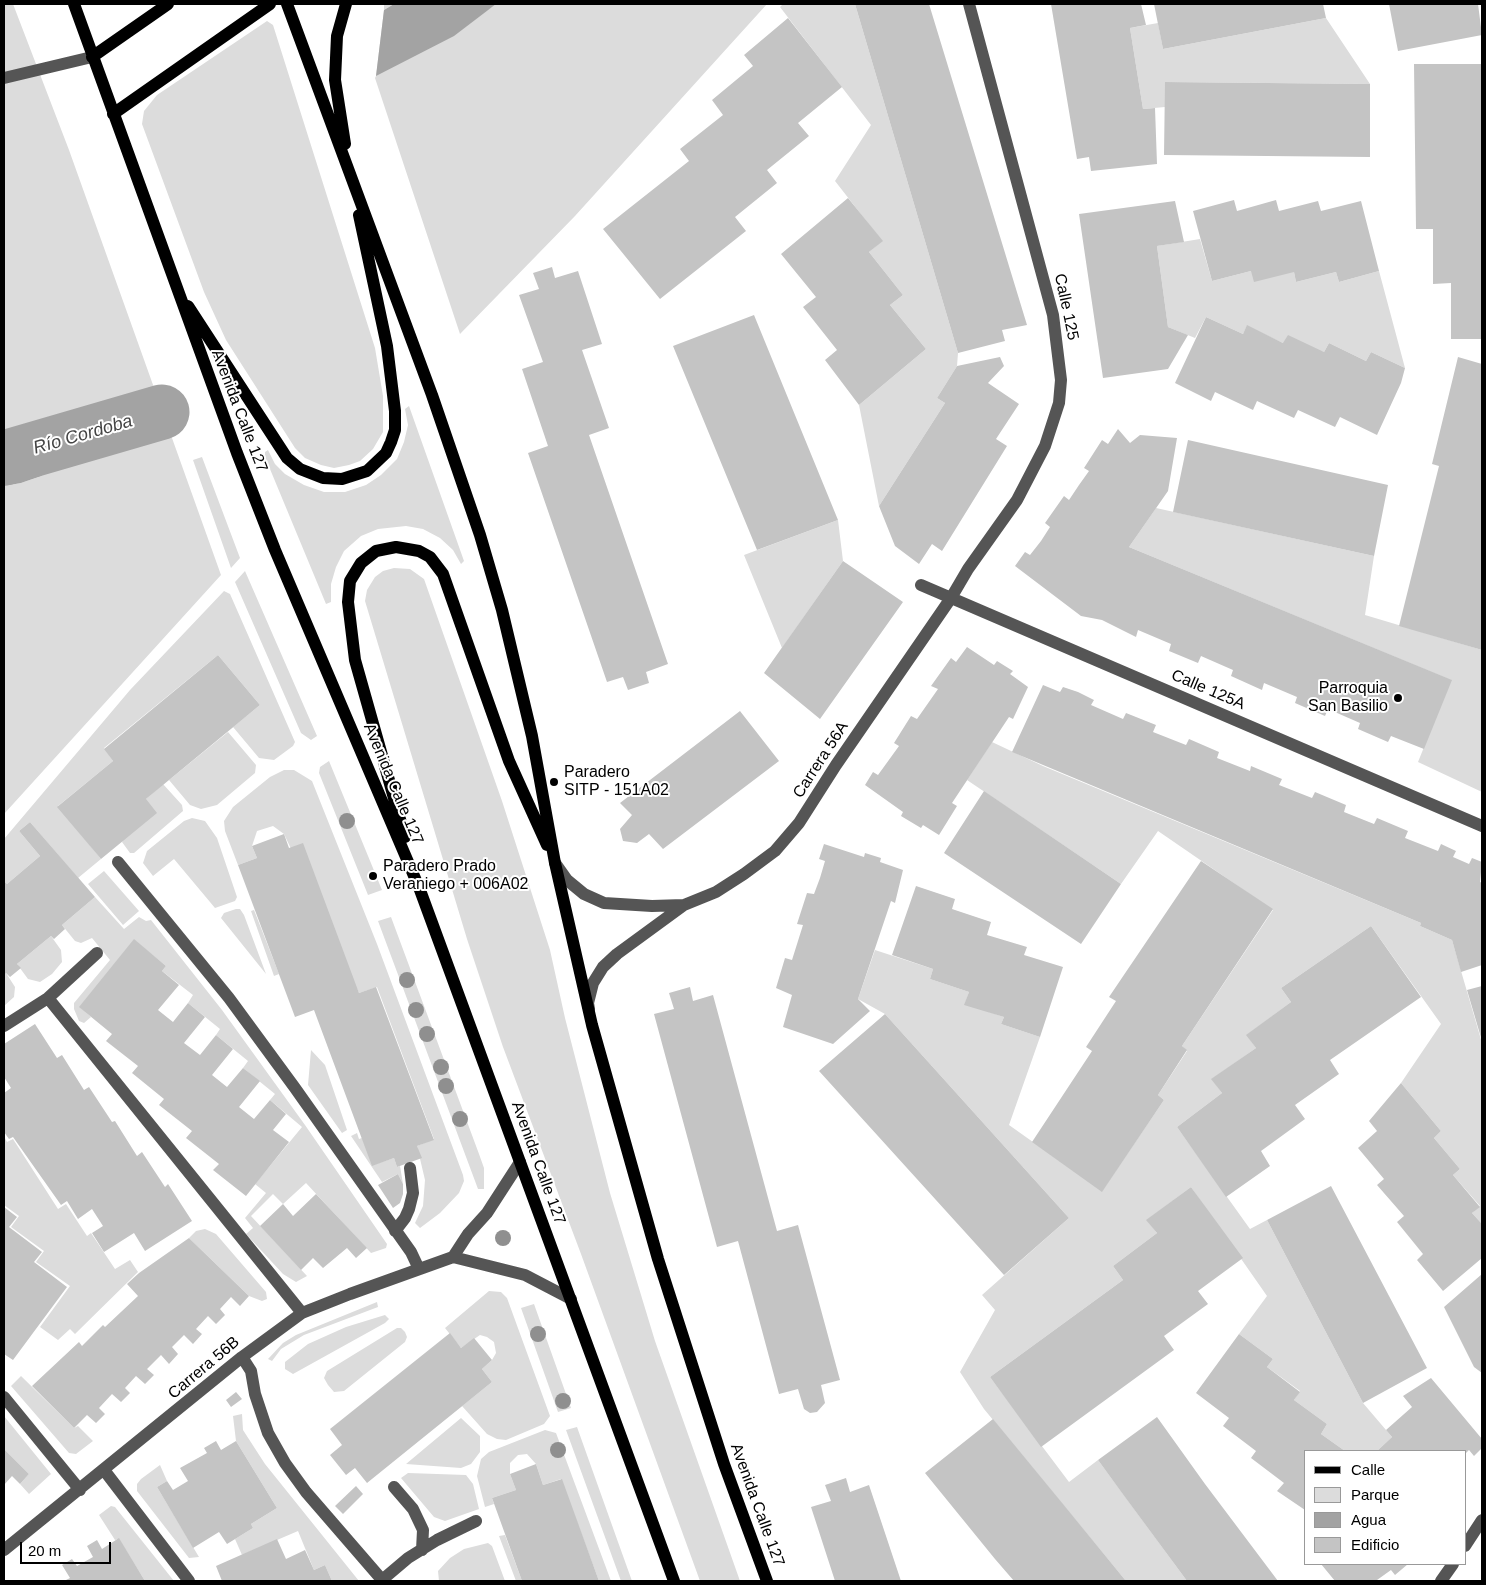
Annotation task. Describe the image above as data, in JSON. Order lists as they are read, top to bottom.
{
  "streets": {
    "main road": ["Avenida Calle 127"],
    "street": [
      "Calle 125",
      "Calle 125A",
      "Carrera 56A",
      "Carrera 56B"
    ]
  },
  "crossings": [
    ["Calle 125", "Calle 125A"],
    ["Calle 125", "Carrera 56A"],
    ["Avenida Calle 127", "Carrera 56A"],
    ["Calle 125A", "Carrera 56A"]
  ],
  "water": ["Río Cordoba"],
  "places": ["Parroquia San Basilio", "Paradero SITP - 151A02", "Paradero Prado Veraniego + 006A02"],
  "legend": [
    "Calle",
    "Parque",
    "Agua",
    "Edificio"
  ],
  "scale_bar": "20 m"
}
